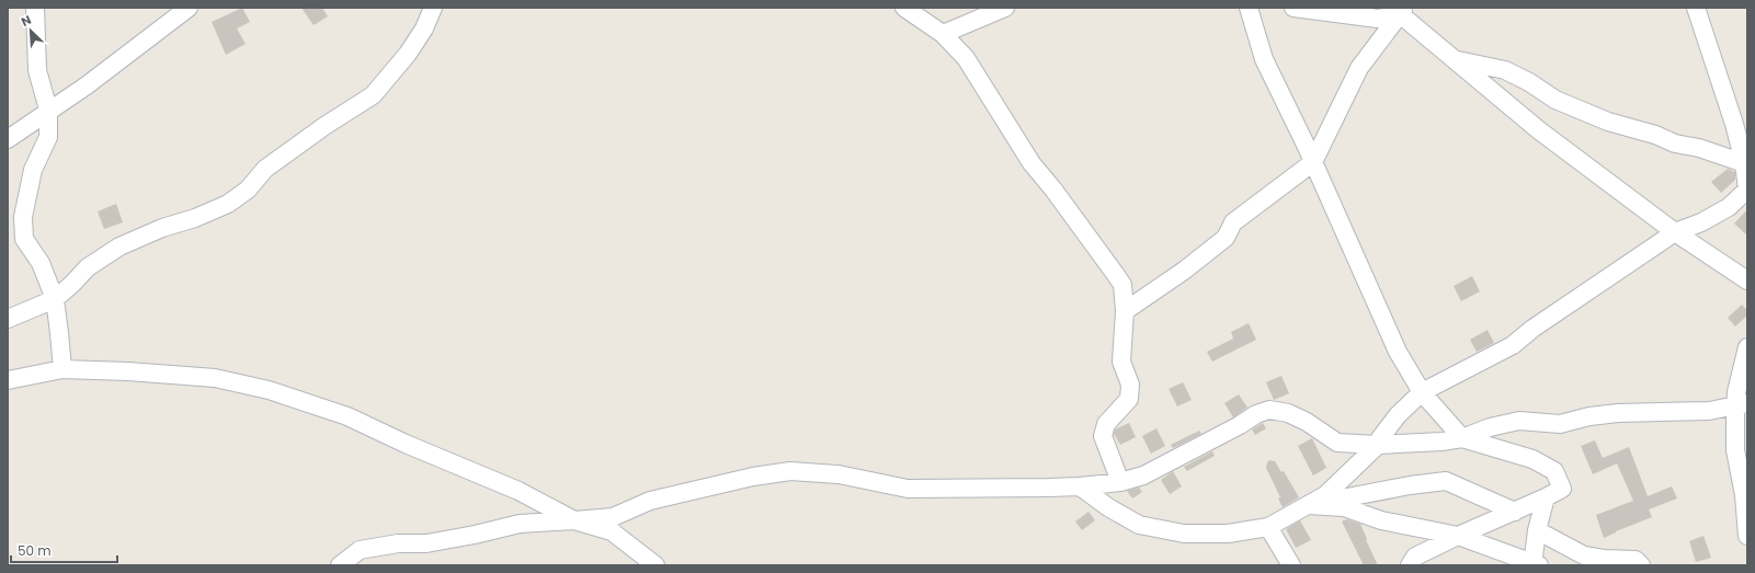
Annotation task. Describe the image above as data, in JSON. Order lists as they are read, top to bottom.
{
  "scale_bar": "50 m",
  "north": "top left"
}
